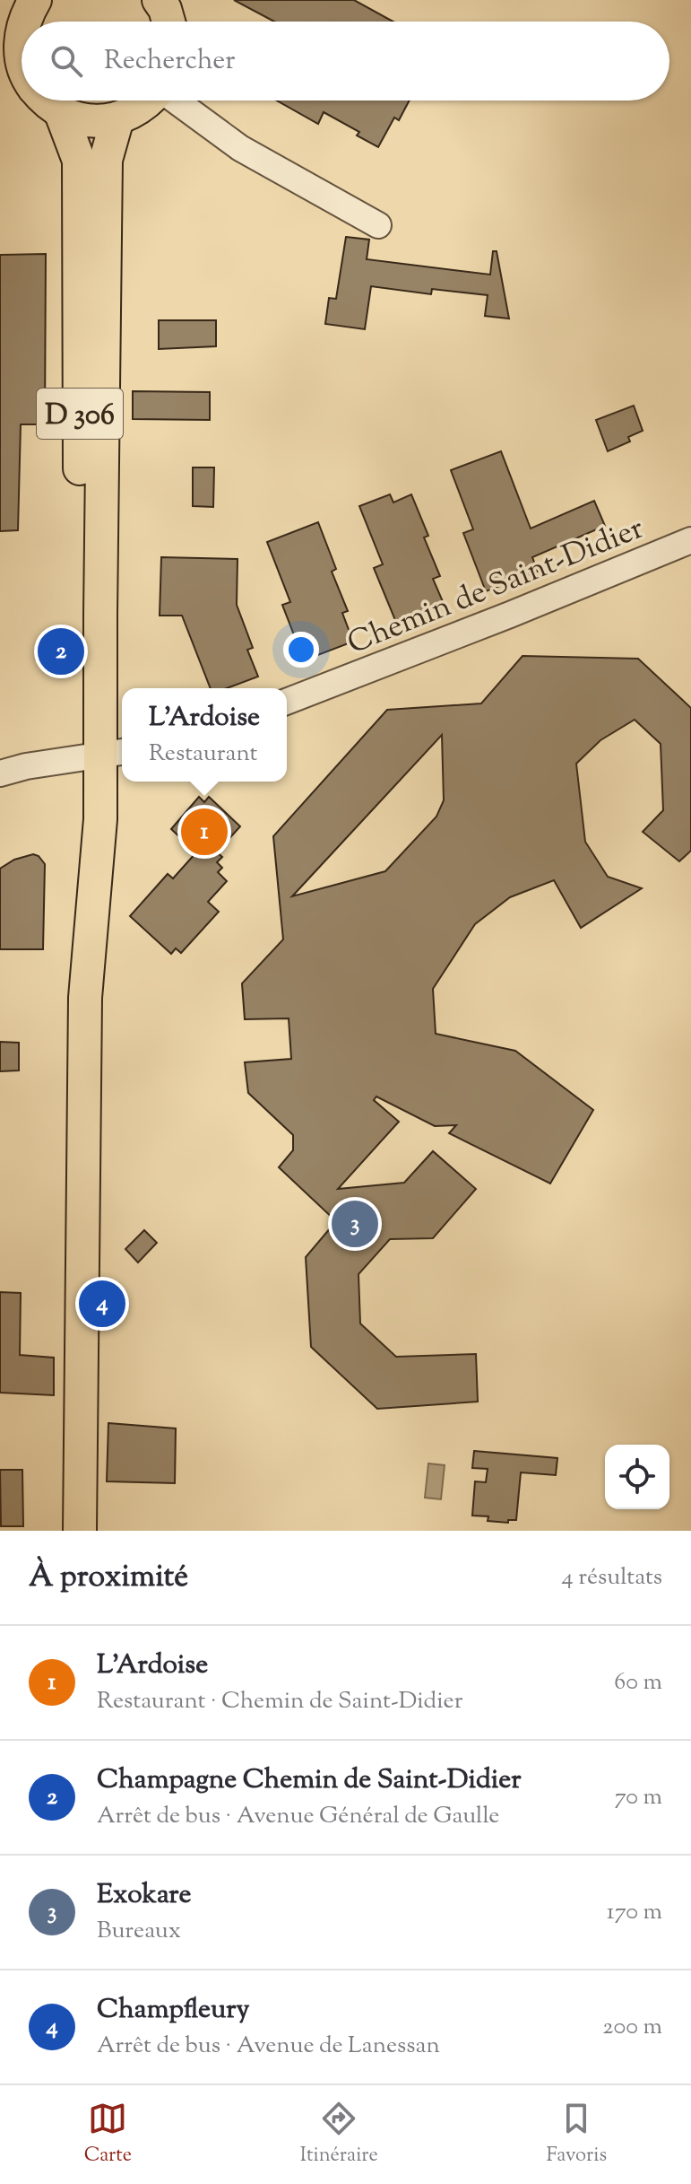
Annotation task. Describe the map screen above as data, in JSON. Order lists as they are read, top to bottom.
{
  "streets": {
    "main road": ["D 306"],
    "street": ["Chemin de Saint-Didier"]
  },
  "page": {
    "search": "Rechercher",
    "pins": [
      "2",
      "1",
      "3",
      "4"
    ],
    "popup": ["L'Ardoise", "Restaurant"],
    "heading": ["À proximité", "4 résultats"],
    "list": [
      {
        "mark": "1",
        "name": "L'Ardoise",
        "note": "Restaurant · Chemin de Saint-Didier",
        "value": "60 m"
      },
      {
        "mark": "2",
        "name": "Champagne Chemin de Saint-Didier",
        "note": "Arrêt de bus · Avenue Général de Gaulle",
        "value": "70 m"
      },
      {
        "mark": "3",
        "name": "Exokare",
        "note": "Bureaux",
        "value": "170 m"
      },
      {
        "mark": "4",
        "name": "Champfleury",
        "note": "Arrêt de bus · Avenue de Lanessan",
        "value": "200 m"
      }
    ],
    "nav": ["Carte", "Itinéraire", "Favoris"]
  }
}
